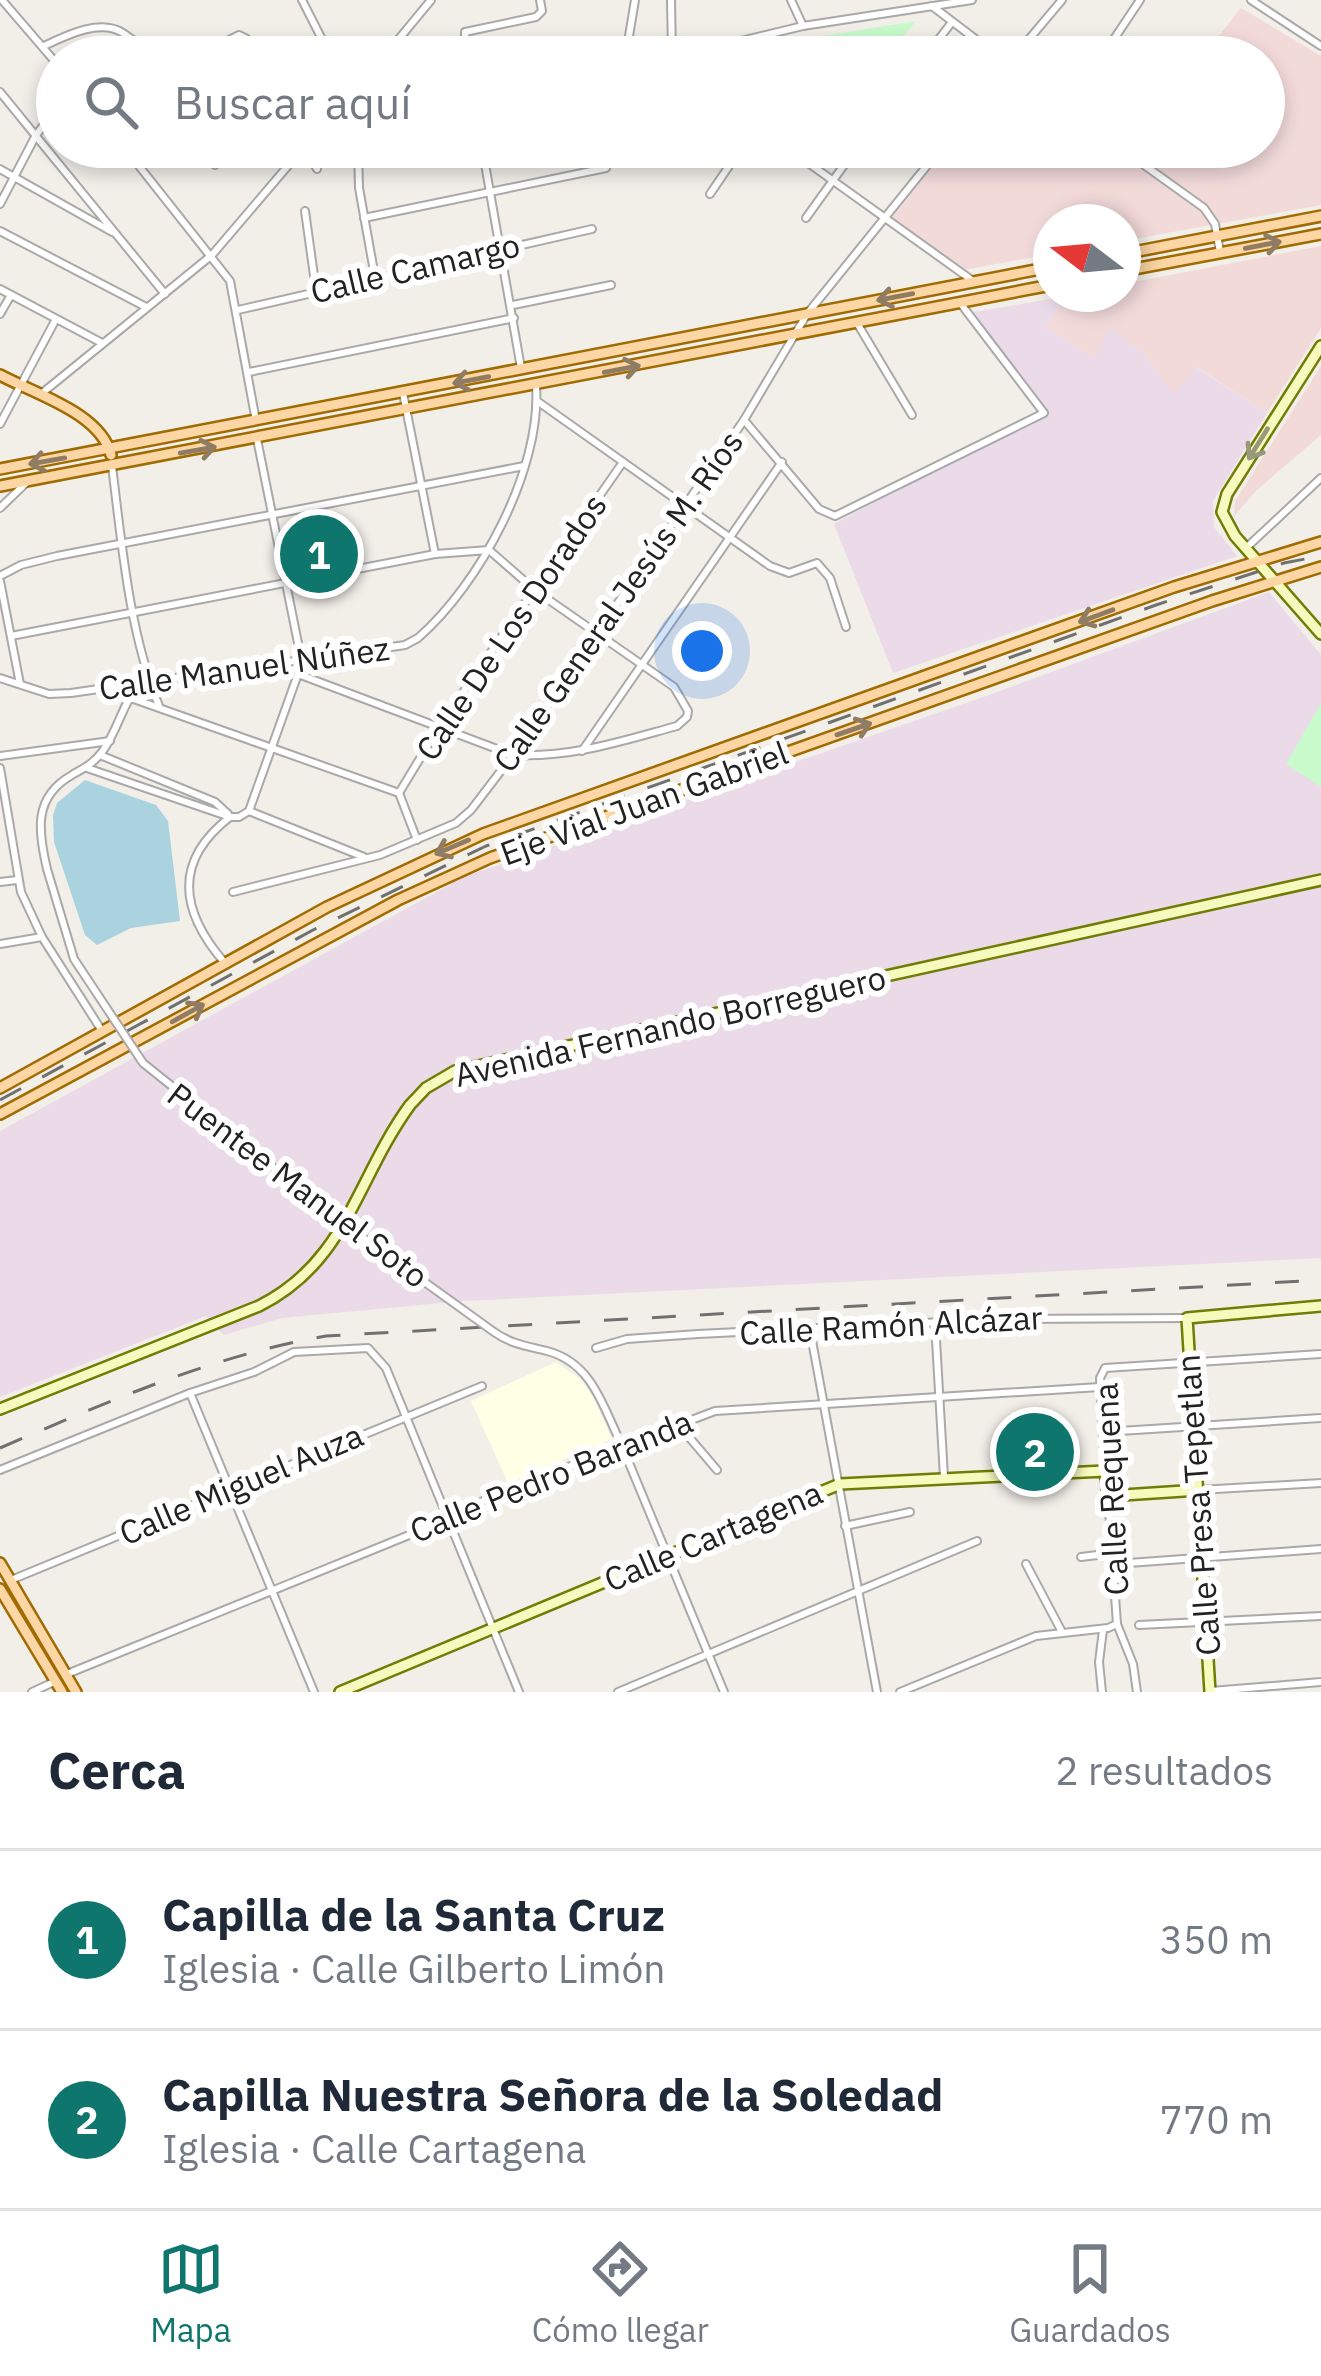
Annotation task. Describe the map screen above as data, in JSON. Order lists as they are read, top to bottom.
{
  "streets": {
    "main road": ["Eje Vial Juan Gabriel"],
    "street": [
      "Calle Camargo",
      "Calle General Jesús M. Ríos",
      "Calle De Los Dorados",
      "Calle Manuel Núñez",
      "Avenida Fernando Borreguero",
      "Puentee Manuel Soto",
      "Calle Ramón Alcázar",
      "Calle Pedro Baranda",
      "Calle Miguel Auza",
      "Calle Requena",
      "Calle Presa Tepetlan",
      "Calle Cartagena"
    ]
  },
  "crossings": [
    ["Puentee Manuel Soto", "Calle Pedro Baranda"],
    ["Puentee Manuel Soto", "Calle Cartagena"],
    ["Calle Ramón Alcázar", "Calle Presa Tepetlan"],
    ["Calle Pedro Baranda", "Calle Requena"],
    ["Calle Requena", "Calle Presa Tepetlan"],
    ["Calle Requena", "Calle Cartagena"]
  ],
  "north": "left",
  "page": {
    "search": "Buscar aquí",
    "pins": ["1", "2"],
    "heading": ["Cerca", "2 resultados"],
    "list": [
      {
        "mark": "1",
        "name": "Capilla de la Santa Cruz",
        "note": "Iglesia · Calle Gilberto Limón",
        "value": "350 m"
      },
      {
        "mark": "2",
        "name": "Capilla Nuestra Señora de la Soledad",
        "note": "Iglesia · Calle Cartagena",
        "value": "770 m"
      }
    ],
    "nav": ["Mapa", "Cómo llegar", "Guardados"]
  }
}
